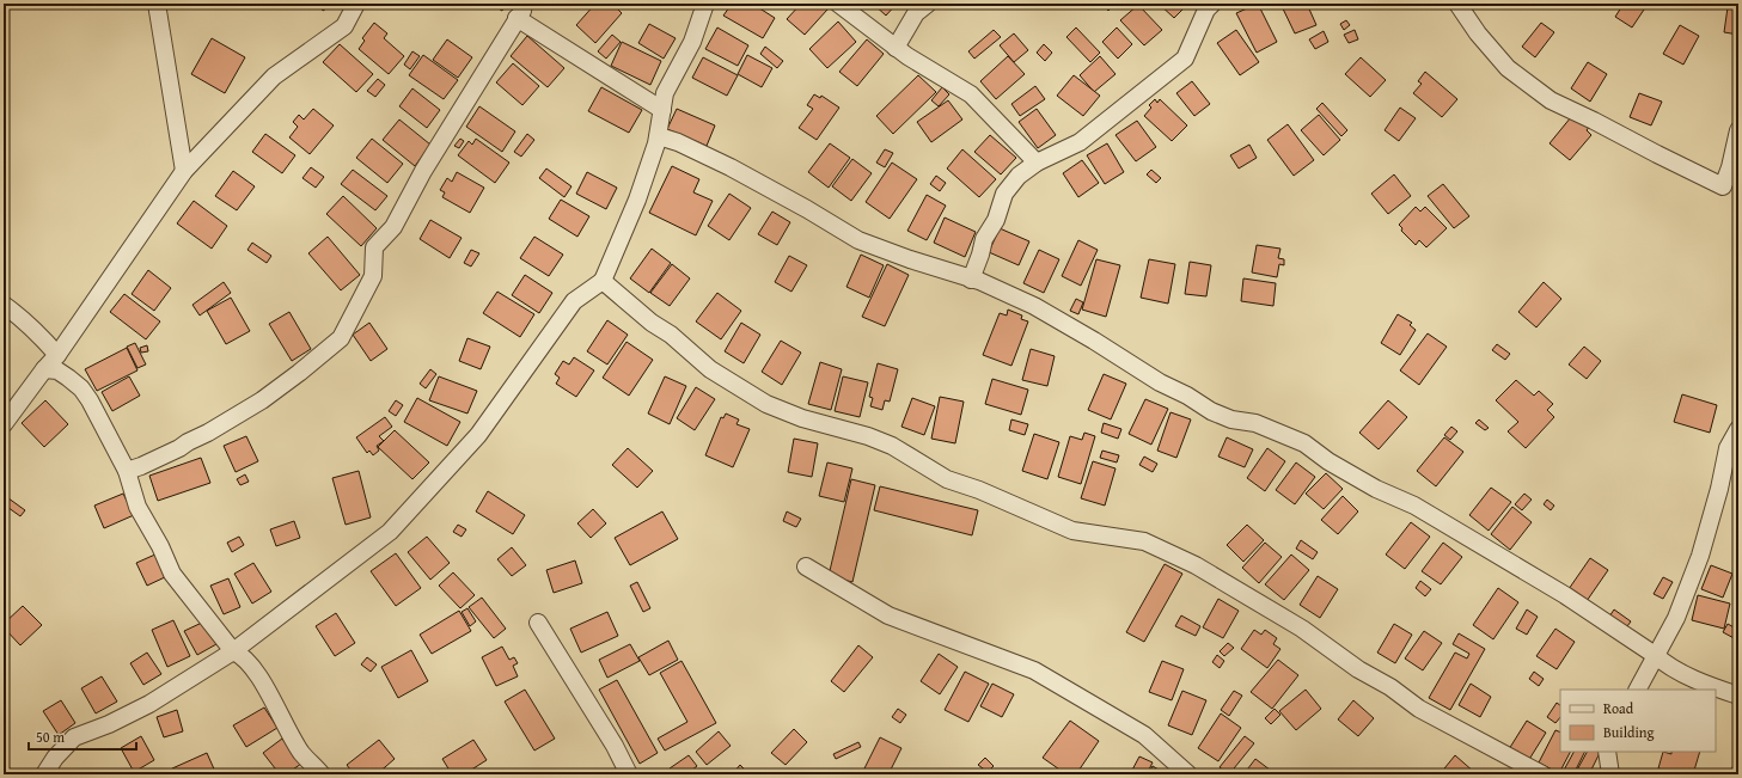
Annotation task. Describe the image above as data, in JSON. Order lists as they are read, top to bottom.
{
  "legend": ["Road", "Building"],
  "scale_bar": "50 m"
}
